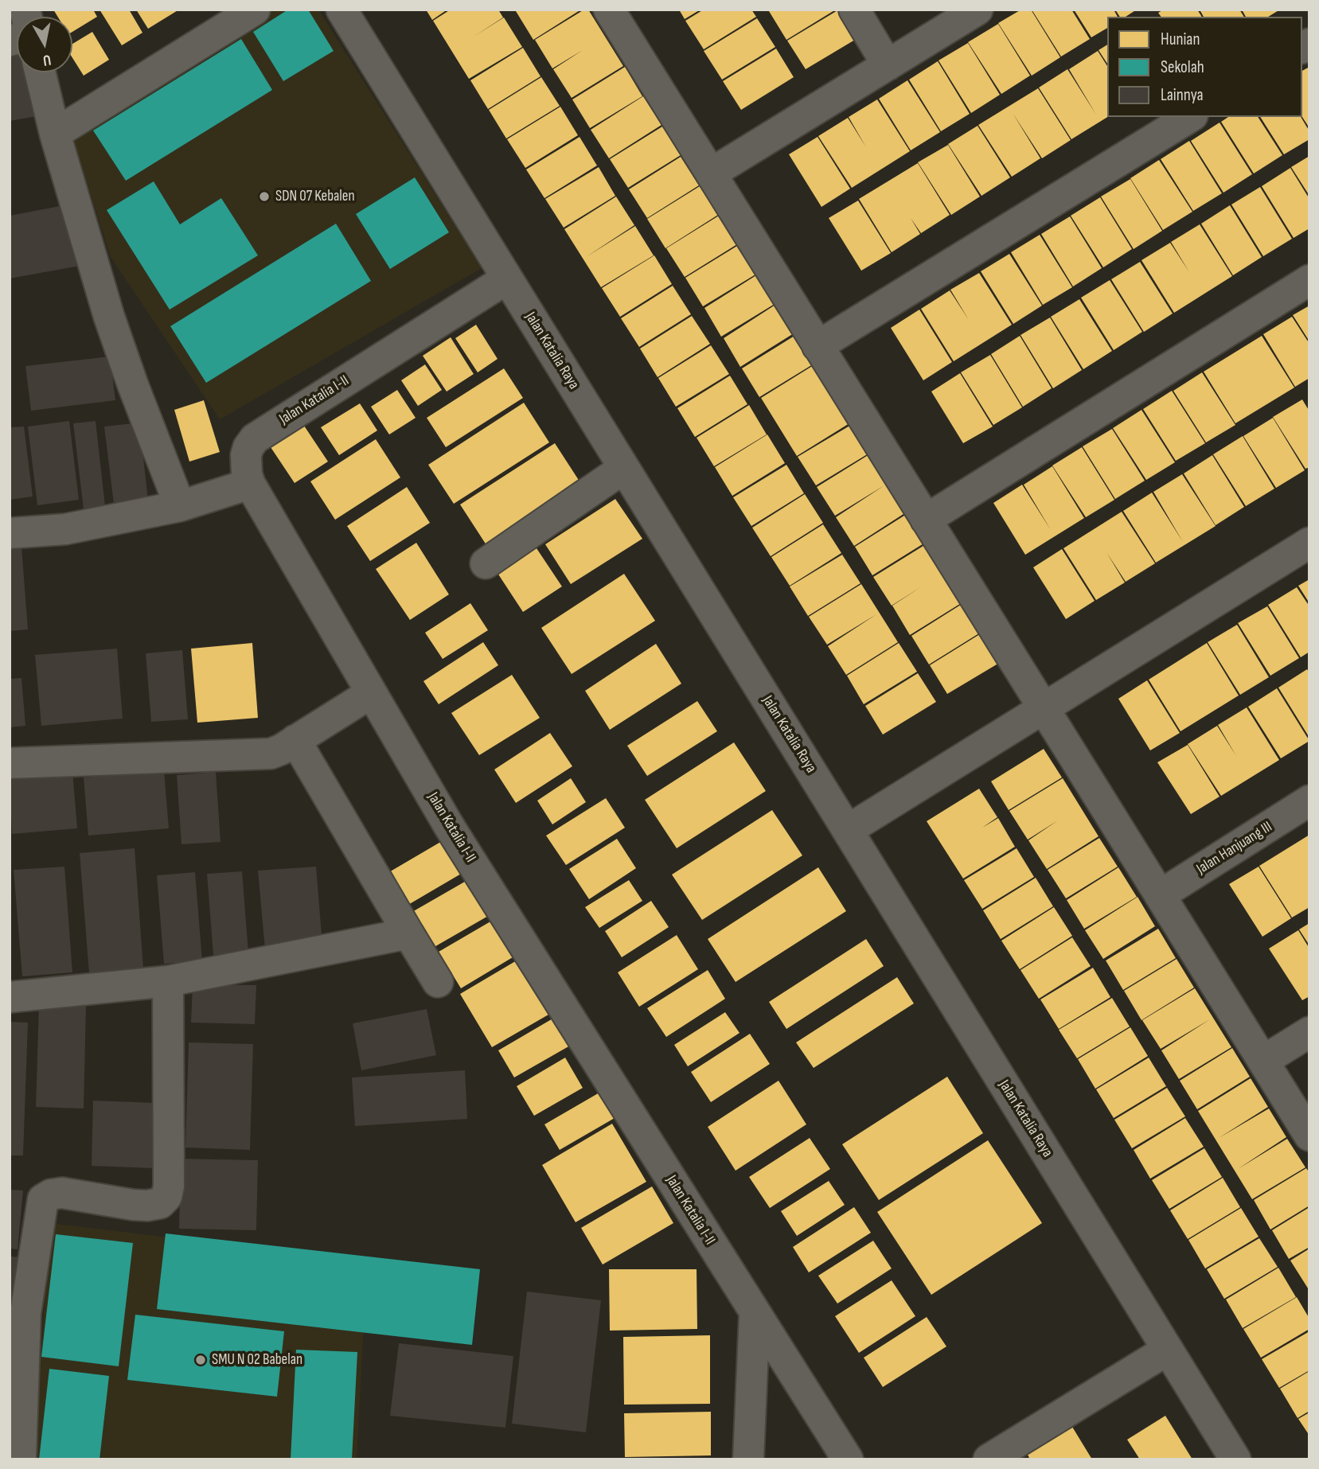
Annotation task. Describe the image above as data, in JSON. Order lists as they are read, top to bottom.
{
  "streets": {
    "street": ["Jalan Katalia Raya", "Jalan Katalia I-II", "Jalan Hanjuang III"]
  },
  "crossings": [
    ["Jalan Katalia Raya", "Jalan Katalia I-II"]
  ],
  "places": ["SDN 07 Kebalen", "SMU N 02 Babelan"],
  "legend": ["Hunian", "Sekolah", "Lainnya"],
  "north": "bottom"
}
